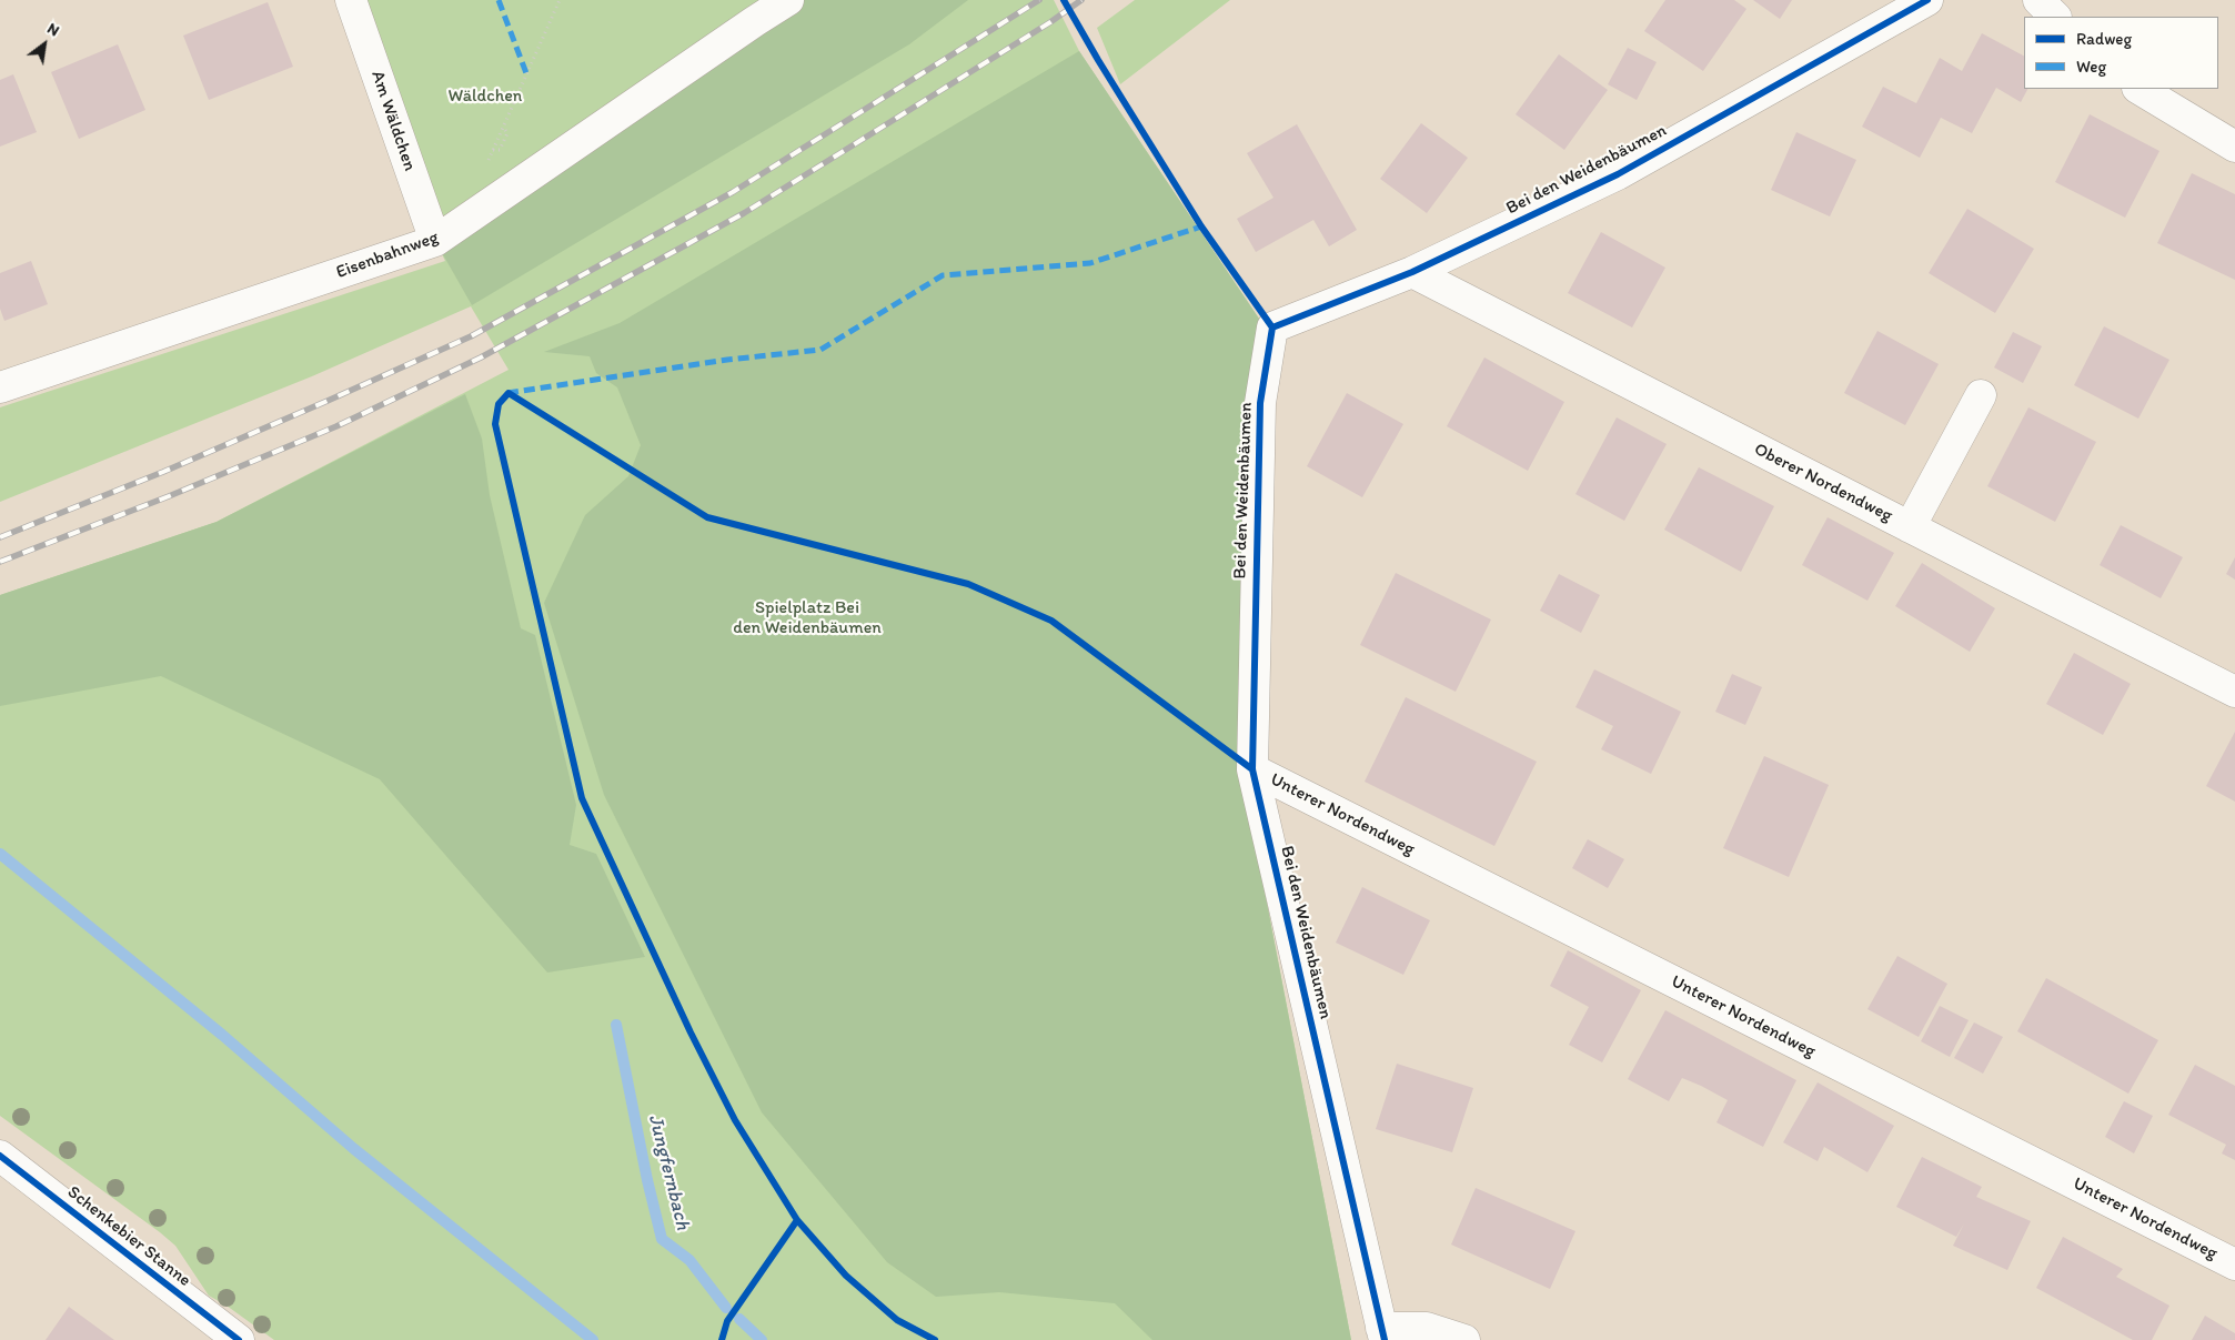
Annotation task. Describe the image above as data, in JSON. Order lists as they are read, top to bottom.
{
  "streets": {
    "street": [
      "Am Wäldchen",
      "Bei den Weidenbäumen",
      "Eisenbahnweg",
      "Oberer Nordendweg",
      "Unterer Nordendweg",
      "Schenkebier Stanne"
    ]
  },
  "crossings": [
    ["Am Wäldchen", "Eisenbahnweg"],
    ["Bei den Weidenbäumen", "Oberer Nordendweg"],
    ["Bei den Weidenbäumen", "Unterer Nordendweg"]
  ],
  "water": ["Jungfernbach"],
  "parks": ["Wäldchen", "Spielplatz Bei den Weidenbäumen"],
  "legend": ["Radweg", "Weg"],
  "north": "top right"
}
